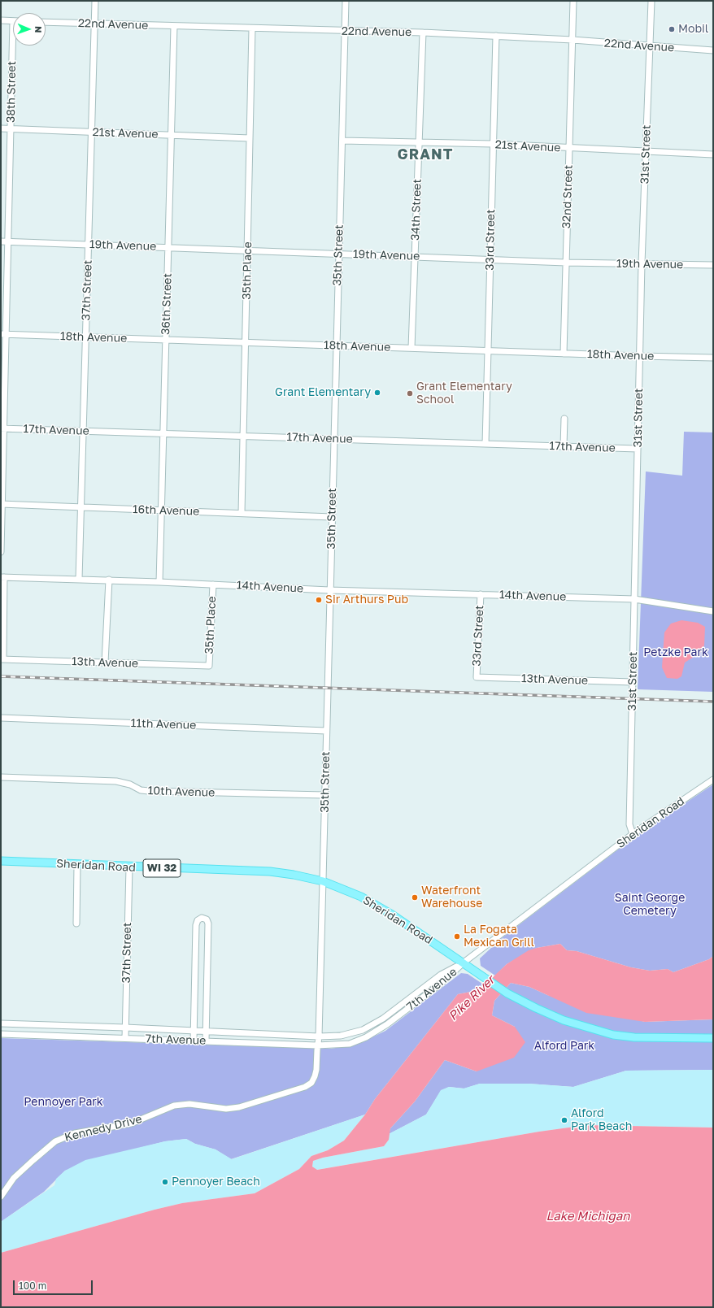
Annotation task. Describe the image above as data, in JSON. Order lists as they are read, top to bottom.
{
  "streets": {
    "main road": ["Sheridan Road", "WI 32"],
    "street": [
      "22nd Avenue",
      "38th Street",
      "21st Avenue",
      "31st Street",
      "32nd Street",
      "34th Street",
      "33rd Street",
      "19th Avenue",
      "35th Street",
      "35th Place",
      "37th Street",
      "36th Street",
      "18th Avenue",
      "17th Avenue",
      "16th Avenue",
      "14th Avenue",
      "13th Avenue",
      "11th Avenue",
      "10th Avenue",
      "7th Avenue",
      "Kennedy Drive"
    ]
  },
  "crossings": [
    ["22nd Avenue", "31st Street"],
    ["22nd Avenue", "32nd Street"],
    ["22nd Avenue", "34th Street"],
    ["22nd Avenue", "33rd Street"],
    ["22nd Avenue", "35th Street"],
    ["22nd Avenue", "35th Place"],
    ["22nd Avenue", "37th Street"],
    ["22nd Avenue", "36th Street"],
    ["38th Street", "21st Avenue"],
    ["38th Street", "19th Avenue"],
    ["38th Street", "18th Avenue"],
    ["38th Street", "17th Avenue"],
    ["38th Street", "16th Avenue"],
    ["21st Avenue", "31st Street"],
    ["21st Avenue", "32nd Street"],
    ["21st Avenue", "34th Street"],
    ["21st Avenue", "33rd Street"],
    ["21st Avenue", "35th Street"],
    ["21st Avenue", "35th Place"],
    ["21st Avenue", "37th Street"],
    ["21st Avenue", "36th Street"],
    ["31st Street", "19th Avenue"],
    ["31st Street", "18th Avenue"],
    ["31st Street", "17th Avenue"],
    ["31st Street", "14th Avenue"],
    ["31st Street", "13th Avenue"],
    ["31st Street", "Sheridan Road"],
    ["32nd Street", "19th Avenue"],
    ["32nd Street", "18th Avenue"],
    ["34th Street", "19th Avenue"],
    ["34th Street", "18th Avenue"],
    ["33rd Street", "19th Avenue"],
    ["33rd Street", "18th Avenue"],
    ["33rd Street", "17th Avenue"],
    ["33rd Street", "14th Avenue"],
    ["33rd Street", "13th Avenue"],
    ["19th Avenue", "35th Street"],
    ["19th Avenue", "35th Place"],
    ["19th Avenue", "37th Street"],
    ["19th Avenue", "36th Street"],
    ["35th Street", "18th Avenue"],
    ["35th Street", "17th Avenue"],
    ["35th Street", "16th Avenue"],
    ["35th Street", "14th Avenue"],
    ["35th Street", "11th Avenue"],
    ["35th Street", "10th Avenue"],
    ["35th Street", "Sheridan Road"],
    ["35th Street", "7th Avenue"],
    ["35th Street", "Kennedy Drive"],
    ["35th Place", "18th Avenue"],
    ["35th Place", "17th Avenue"],
    ["35th Place", "16th Avenue"],
    ["35th Place", "14th Avenue"],
    ["35th Place", "13th Avenue"],
    ["37th Street", "18th Avenue"],
    ["37th Street", "17th Avenue"],
    ["37th Street", "16th Avenue"],
    ["37th Street", "14th Avenue"],
    ["37th Street", "Sheridan Road"],
    ["37th Street", "7th Avenue"],
    ["36th Street", "18th Avenue"],
    ["36th Street", "17th Avenue"],
    ["36th Street", "16th Avenue"],
    ["36th Street", "14th Avenue"],
    ["Sheridan Road", "WI 32"],
    ["Sheridan Road", "7th Avenue"],
    ["WI 32", "7th Avenue"],
    ["7th Avenue", "Kennedy Drive"]
  ],
  "districts": ["GRANT"],
  "water": ["Pike River", "Lake Michigan"],
  "parks": [
    "Petzke Park",
    "Saint George Cemetery",
    "Alford Park",
    "Pennoyer Park"
  ],
  "places": [
    "Mobil",
    "Grant Elementary",
    "Grant Elementary School",
    "Sir Arthurs Pub",
    "Waterfront Warehouse",
    "La Fogata Mexican Grill",
    "Alford Park Beach",
    "Pennoyer Beach"
  ],
  "scale_bar": "100 m",
  "north": "right"
}
